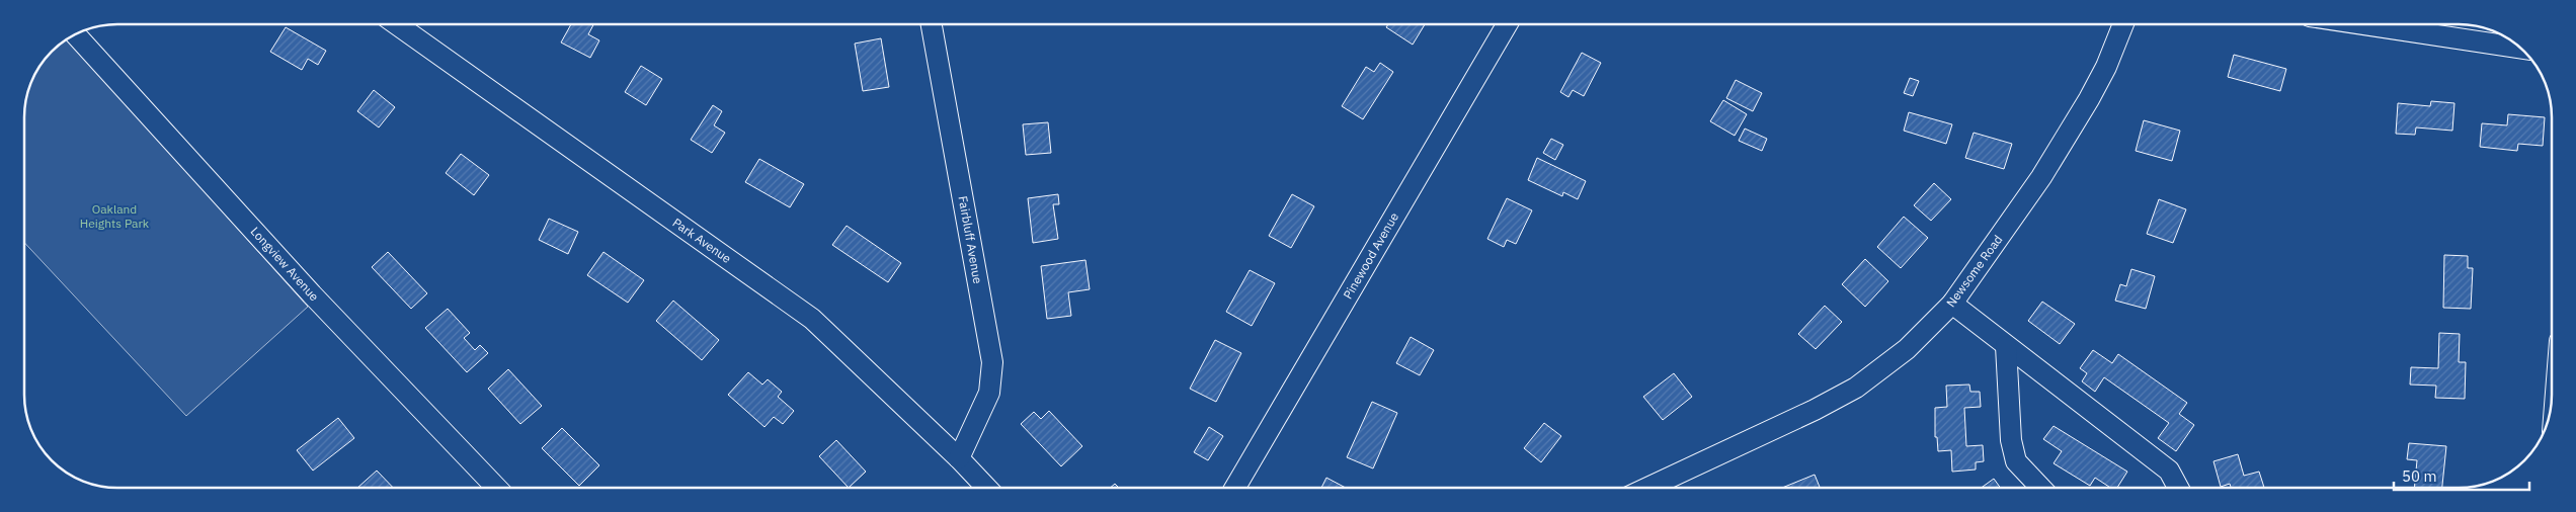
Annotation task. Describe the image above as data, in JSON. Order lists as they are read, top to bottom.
{
  "streets": {
    "street": [
      "Fairbluff Avenue",
      "Park Avenue",
      "Pinewood Avenue",
      "Longview Avenue",
      "Newsome Road"
    ]
  },
  "crossings": [
    ["Fairbluff Avenue", "Park Avenue"]
  ],
  "parks": ["Oakland Heights Park"],
  "scale_bar": "50 m"
}
